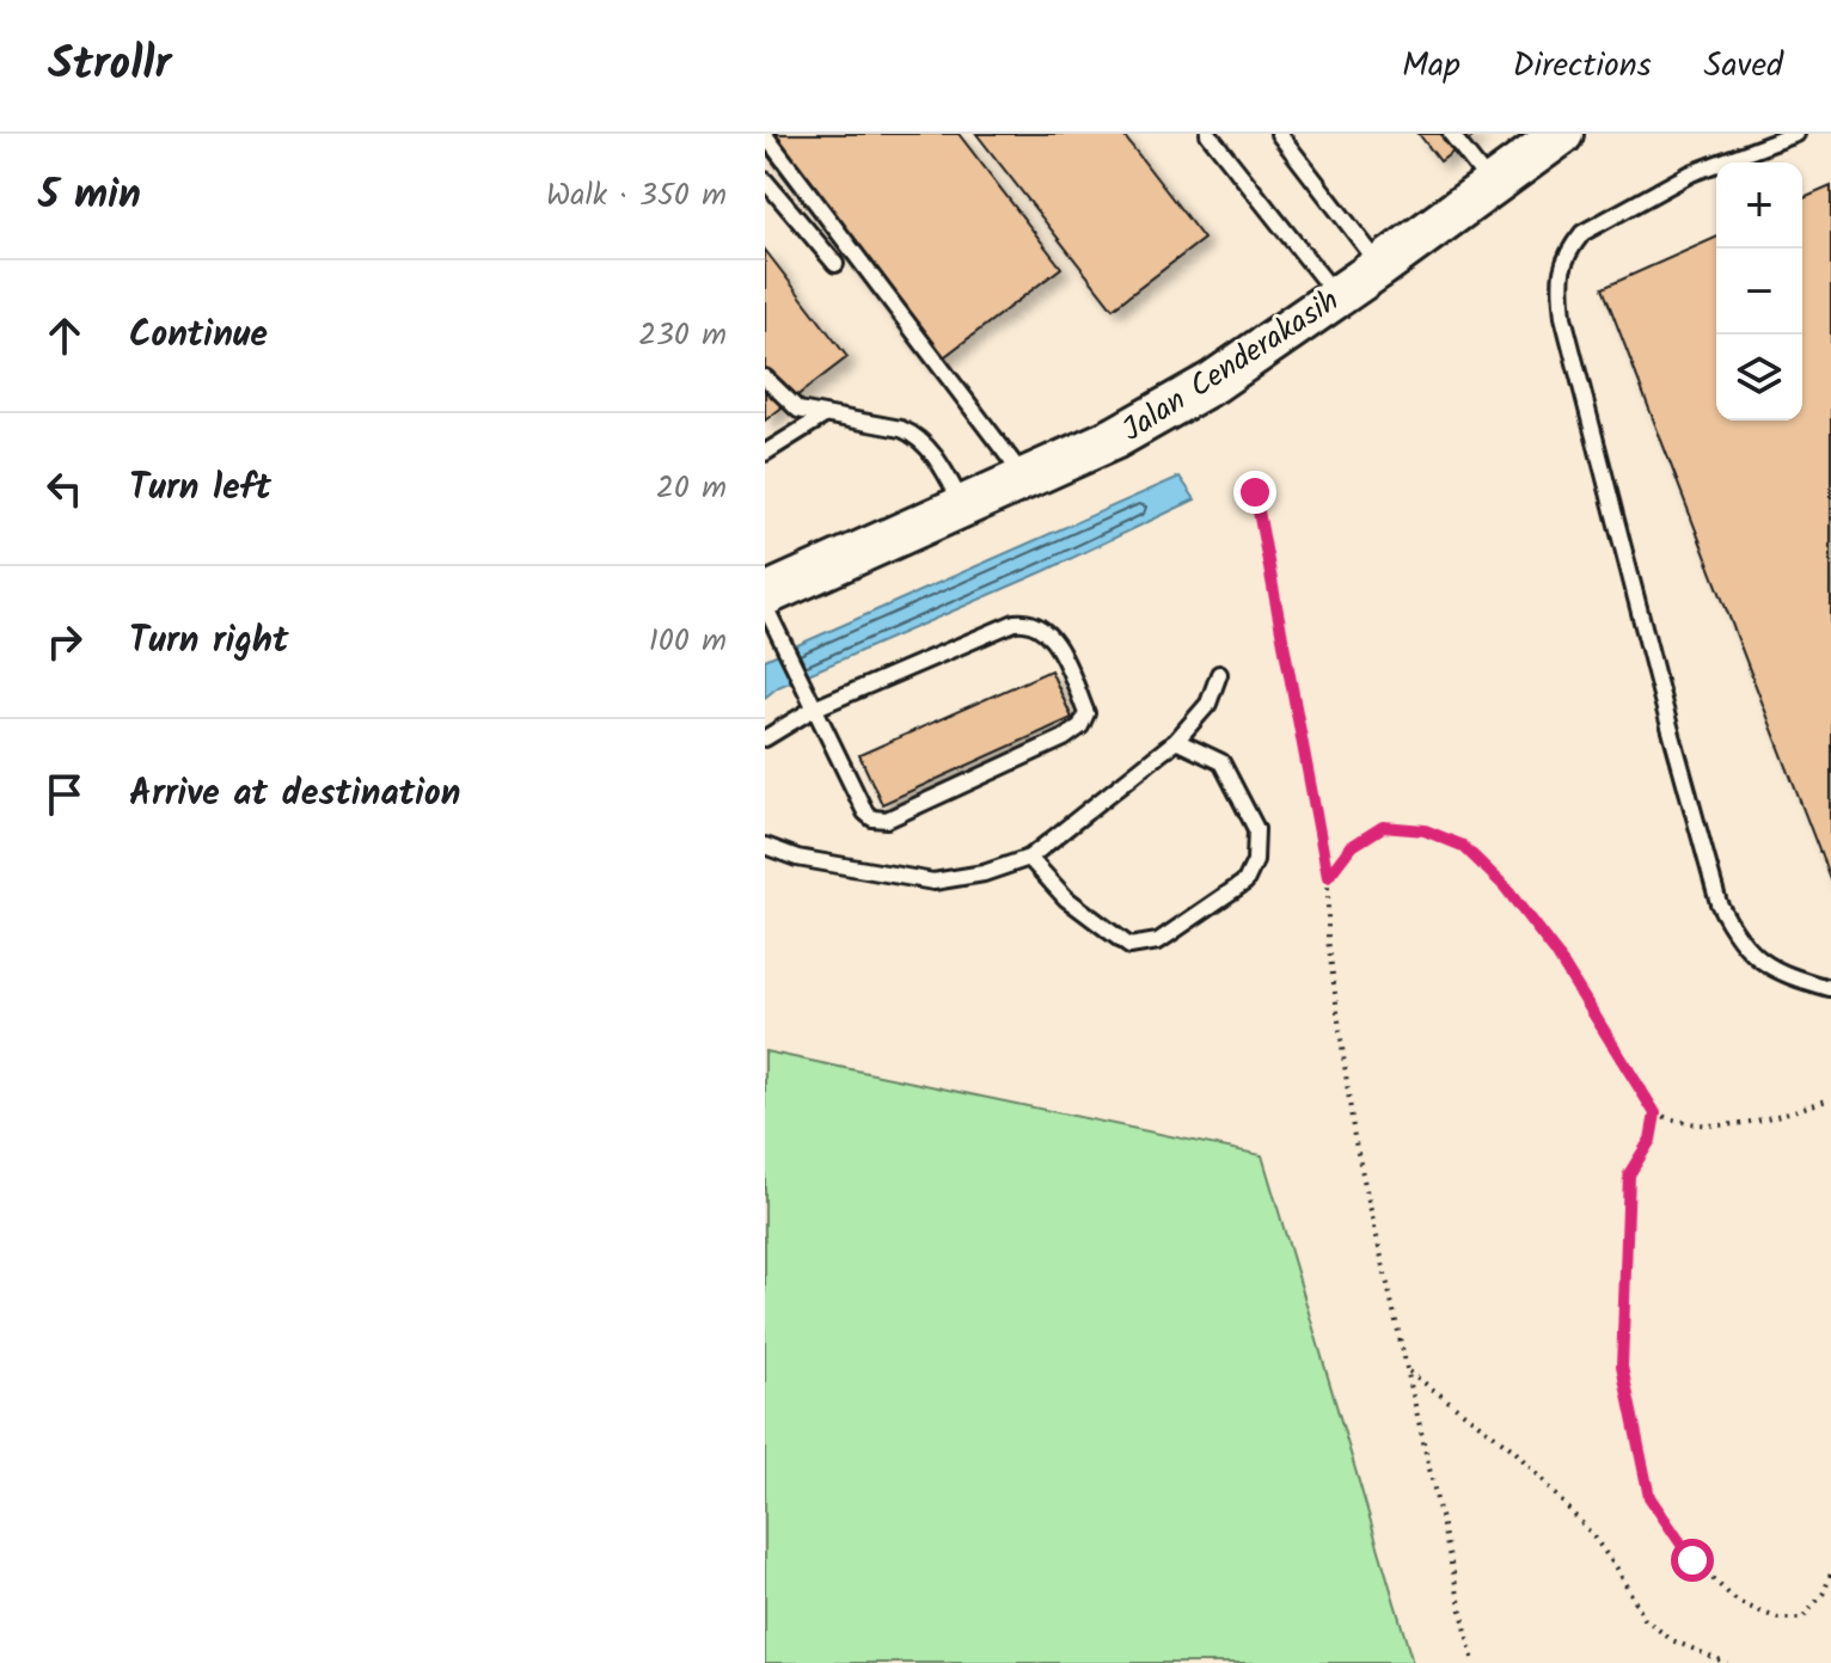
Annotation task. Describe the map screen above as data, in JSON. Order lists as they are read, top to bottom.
{
  "streets": {
    "street": ["Jalan Cenderakasih"]
  },
  "page": {
    "header": "Strollr",
    "nav": ["Map", "Directions", "Saved"],
    "heading": ["5 min", "Walk · 350 m"],
    "map_buttons": ["+", "−"],
    "list": [
      ["Continue", "230 m"],
      ["Turn left", "20 m"],
      ["Turn right", "100 m"],
      "Arrive at destination"
    ]
  }
}
